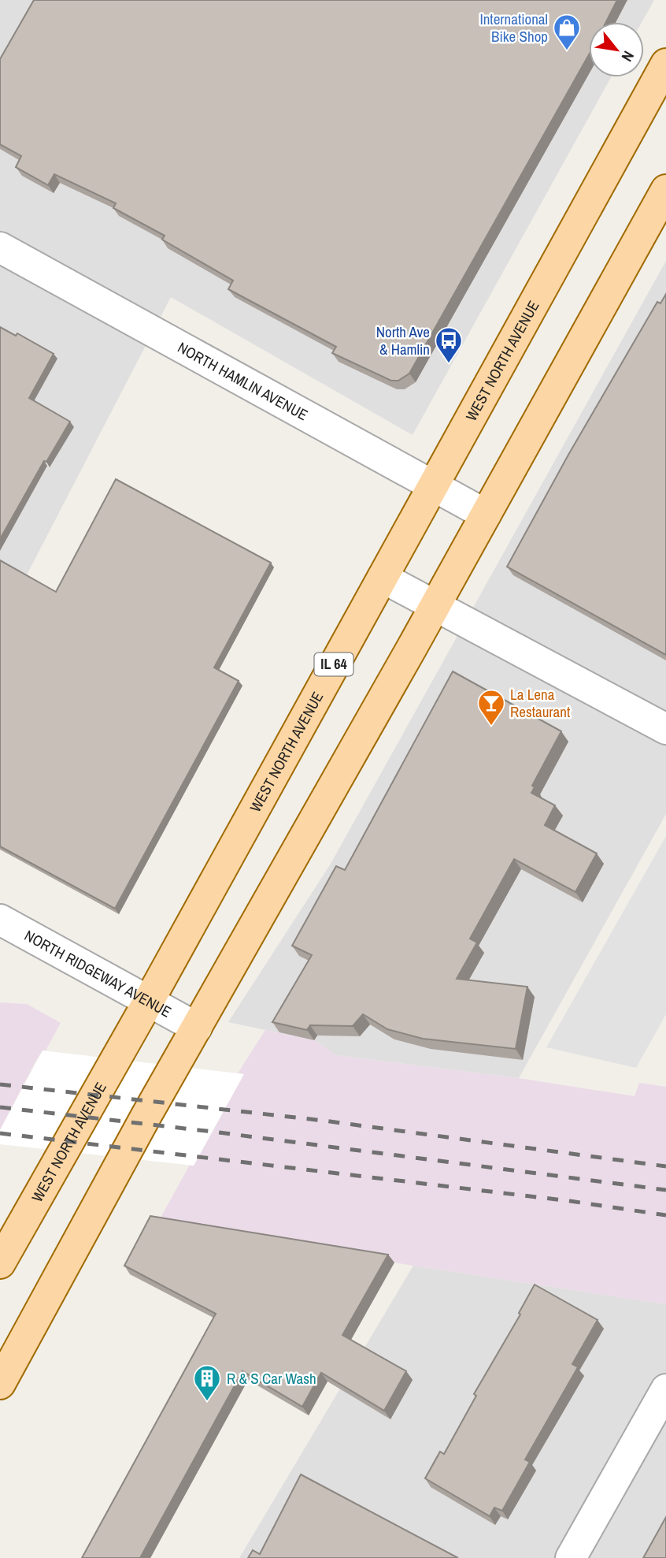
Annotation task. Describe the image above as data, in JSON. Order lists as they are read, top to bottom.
{
  "streets": {
    "main road": ["WEST NORTH AVENUE", "IL 64"],
    "street": ["NORTH HAMLIN AVENUE", "NORTH RIDGEWAY AVENUE"]
  },
  "crossings": [
    ["WEST NORTH AVENUE", "NORTH HAMLIN AVENUE"],
    ["WEST NORTH AVENUE", "NORTH RIDGEWAY AVENUE"]
  ],
  "places": {
    "shop": ["International Bike Shop"],
    "bus stop": ["North Ave & Hamlin"],
    "bar": ["La Lena Restaurant"],
    "building": ["R & S Car Wash"]
  },
  "north": "bottom right"
}
